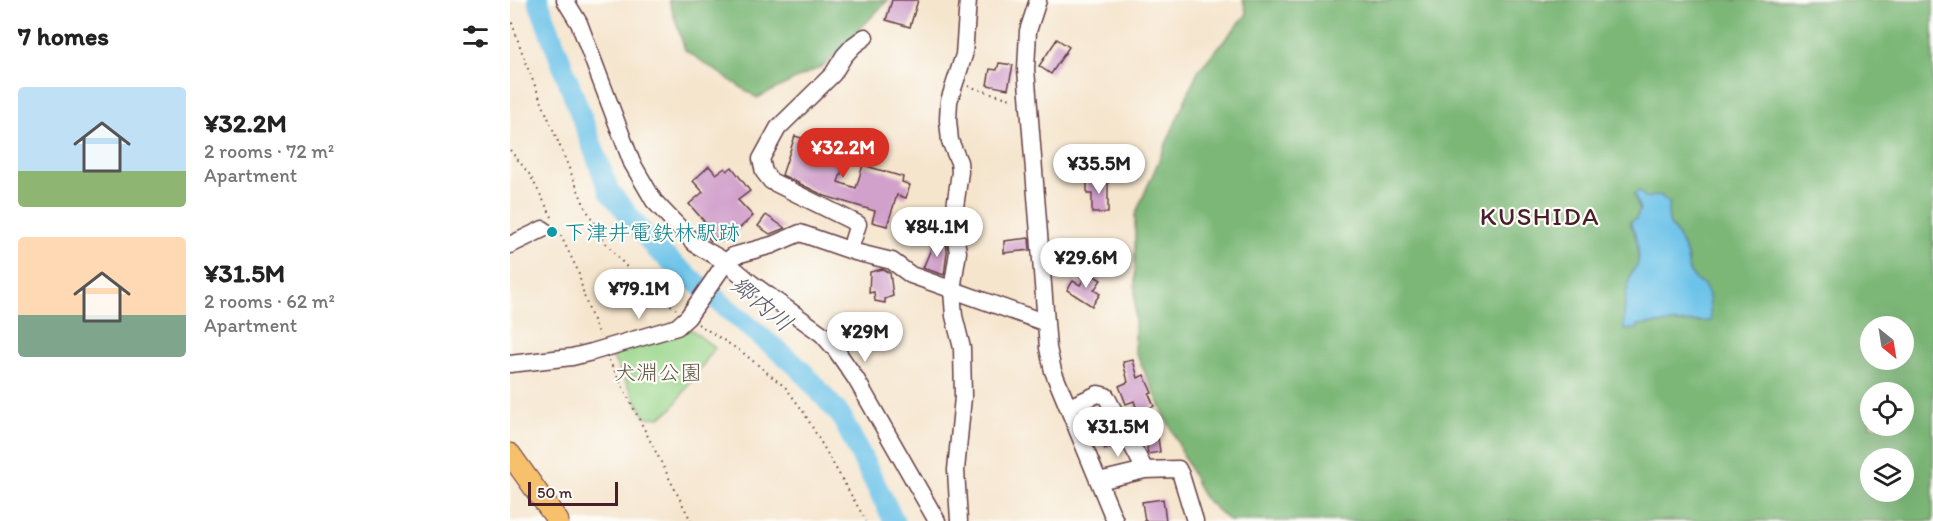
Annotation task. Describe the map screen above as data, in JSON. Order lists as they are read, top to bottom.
{
  "districts": ["KUSHIDA"],
  "water": ["郷内川"],
  "parks": ["犬淵公園"],
  "places": ["下津井電鉄林駅跡"],
  "scale_bar": "50 m",
  "north": "bottom right",
  "page": {
    "heading": "7 homes",
    "list": [
      {
        "name": "¥32.2M",
        "note": "2 rooms · 72 m² · Apartment"
      },
      {
        "name": "¥31.5M",
        "note": "2 rooms · 62 m² · Apartment"
      }
    ],
    "price": [
      "¥32.2M",
      "¥35.5M",
      "¥84.1M",
      "¥29.6M",
      "¥79.1M",
      "¥29M",
      "¥31.5M"
    ],
    "scale": "50 m"
  }
}
